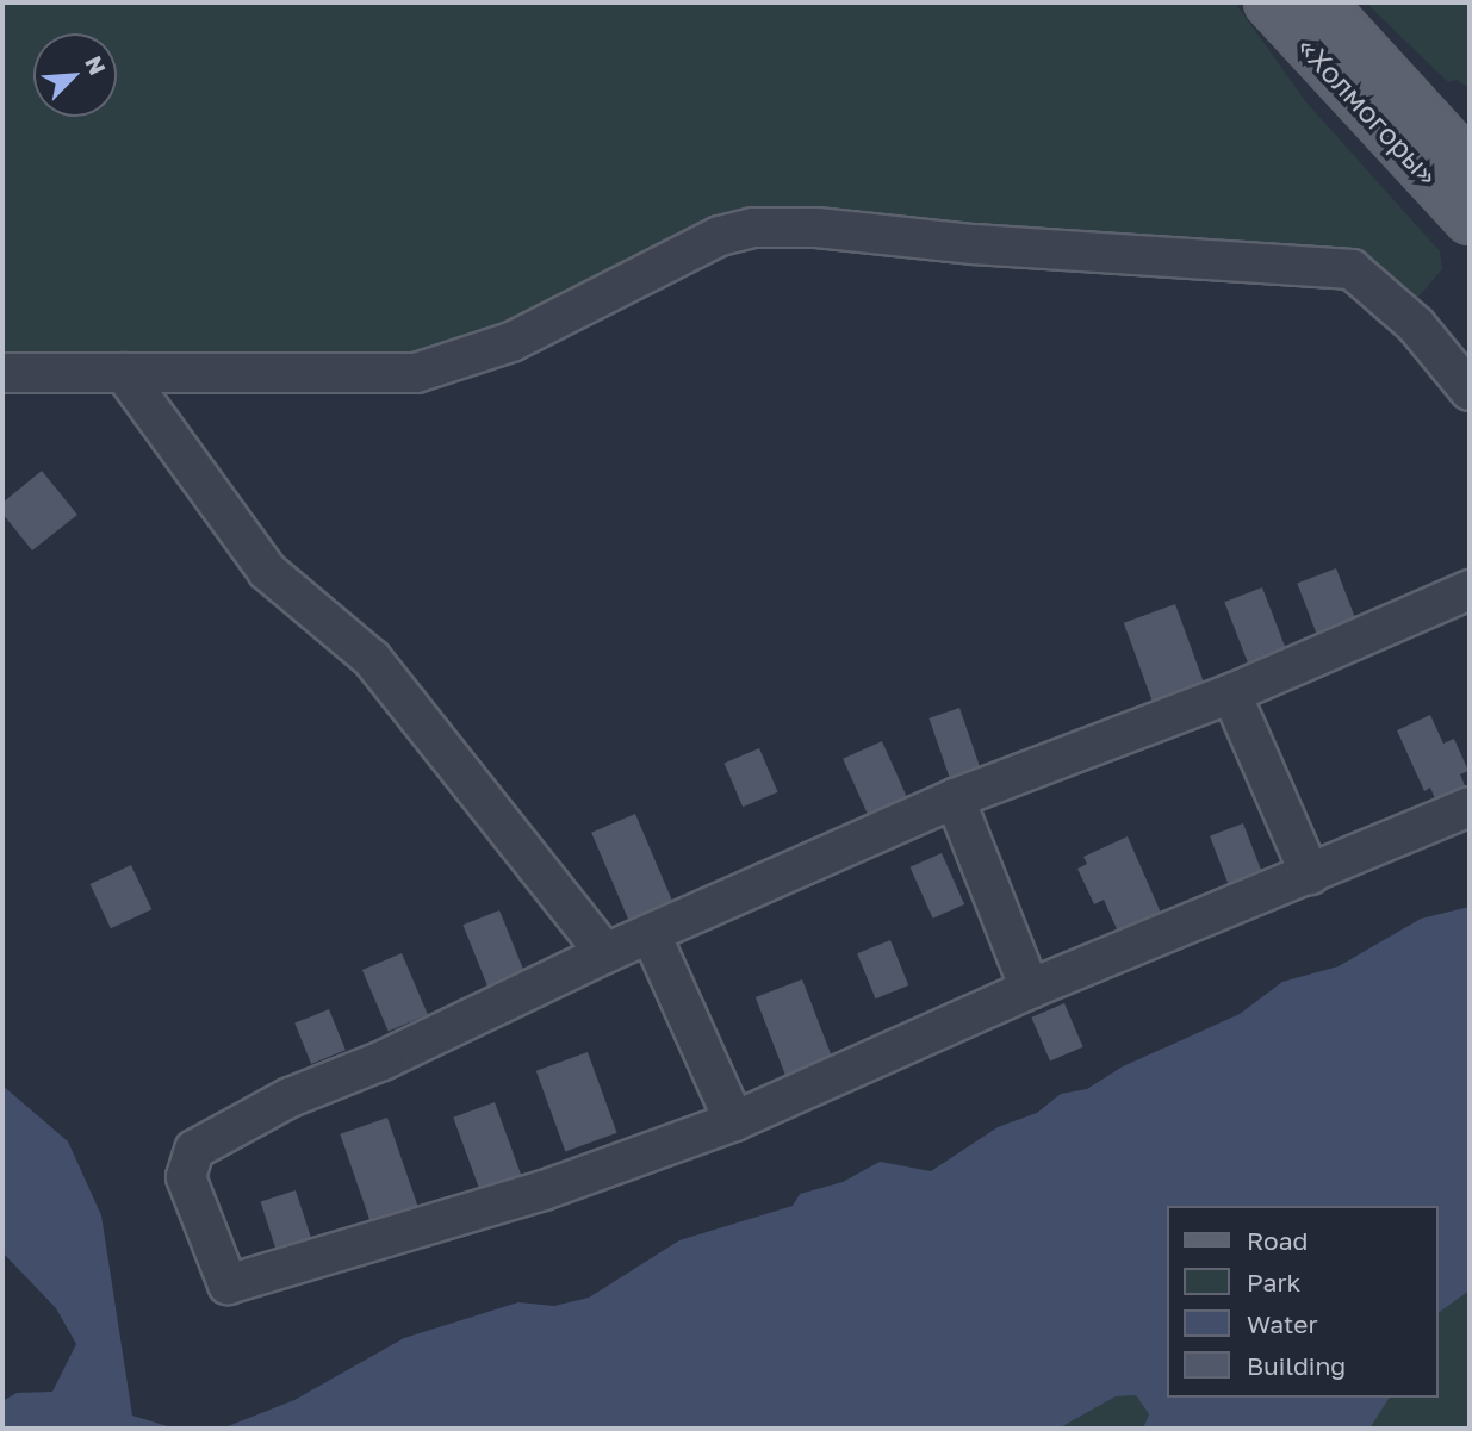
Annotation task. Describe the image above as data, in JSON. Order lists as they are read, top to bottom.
{
  "streets": {
    "main road": ["«Холмогоры»"]
  },
  "legend": [
    "Road",
    "Park",
    "Water",
    "Building"
  ],
  "north": "top right"
}
